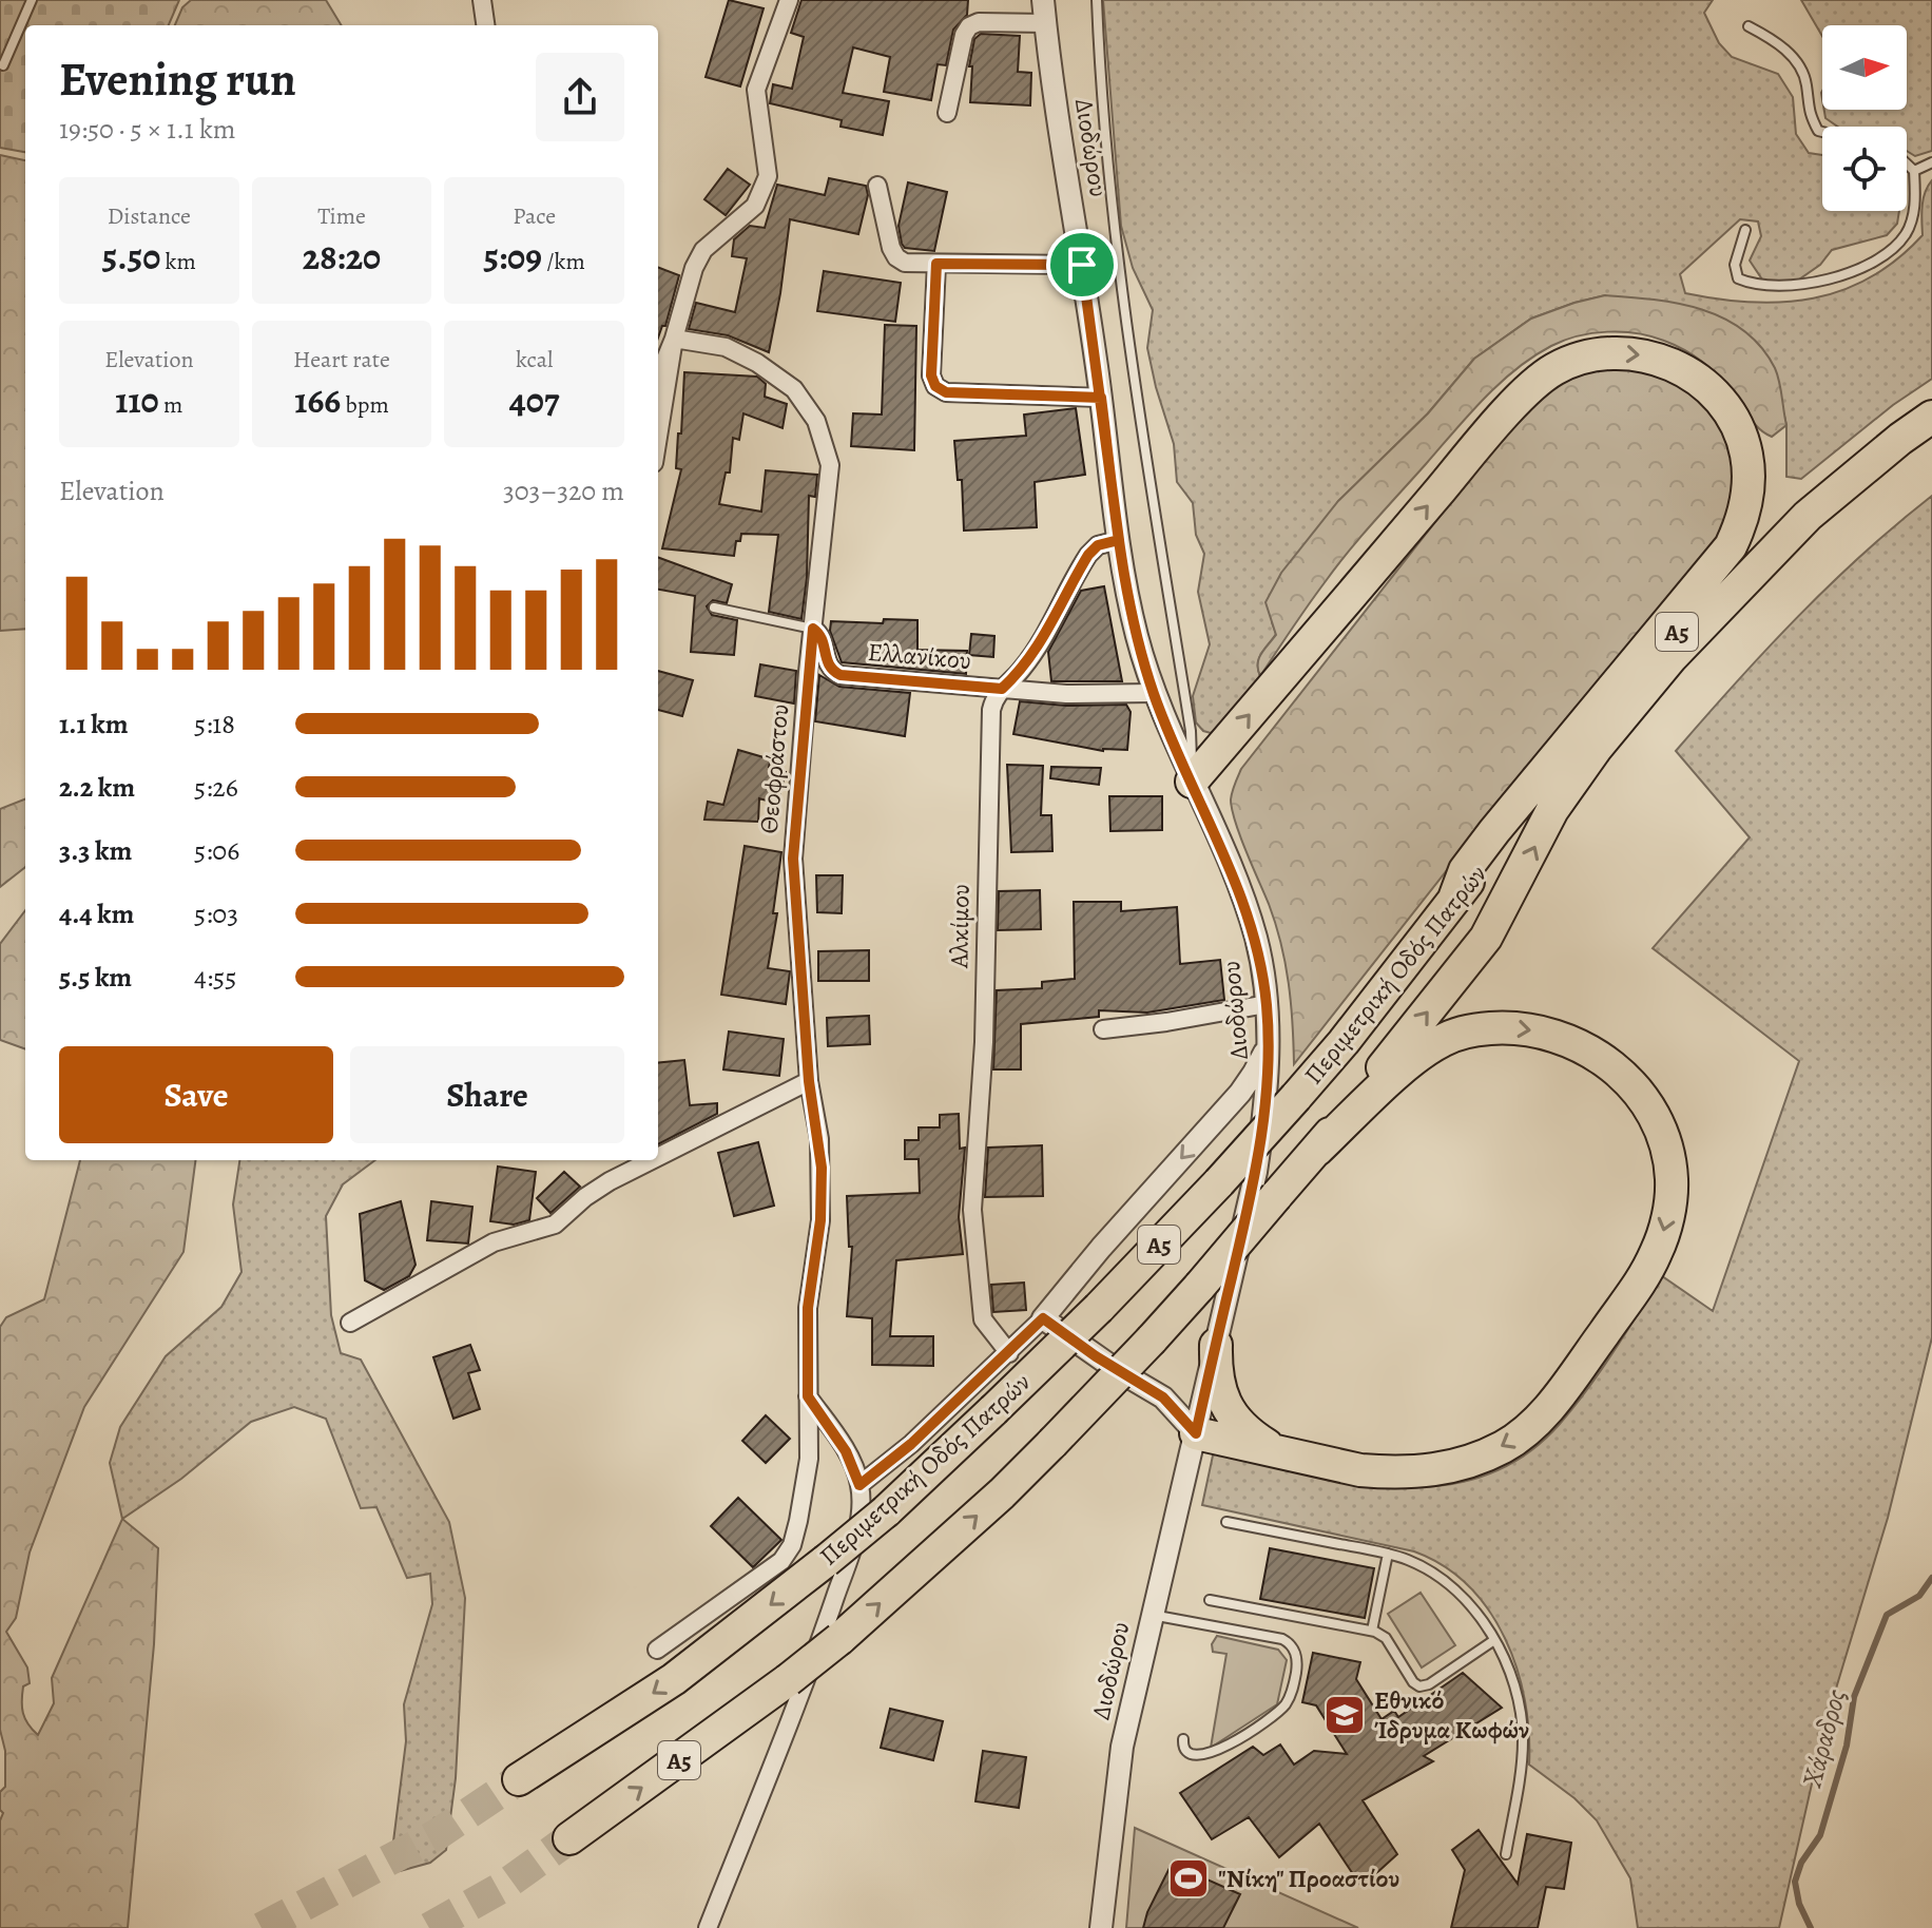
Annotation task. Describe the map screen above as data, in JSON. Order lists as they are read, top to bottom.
{
  "streets": {
    "highway": ["Α5", "Περιμετρική Οδός Πατρών"],
    "street": [
      "Διοδώρου",
      "Ελλανίκου",
      "Θεοφράστου",
      "Αλκίμου"
    ]
  },
  "crossings": [
    ["Διοδώρου", "Ελλανίκου"],
    ["Διοδώρου", "Αλκίμου"],
    ["Ελλανίκου", "Θεοφράστου"],
    ["Ελλανίκου", "Αλκίμου"]
  ],
  "water": ["Χάραδρος"],
  "places": {
    "school or university": ["Εθνικό Ίδρυμα Κωφών"],
    "sports": ["\"Νίκη\" Προαστίου"]
  },
  "north": "right",
  "page": {
    "heading": ["Evening run", "19:50 · 5 × 1.1 km"],
    "stats": [
      ["Distance", "5.50 km"],
      ["Time", "28:20"],
      ["Pace", "5:09 /km"],
      ["Elevation", "110 m"],
      ["Heart rate", "166 bpm"],
      ["kcal", "407"]
    ],
    "chart": ["Elevation", "303–320 m"],
    "list": [
      {
        "name": "1.1 km",
        "note": "5:18"
      },
      {
        "name": "2.2 km",
        "note": "5:26"
      },
      {
        "name": "3.3 km",
        "note": "5:06"
      },
      {
        "name": "4.4 km",
        "note": "5:03"
      },
      {
        "name": "5.5 km",
        "note": "4:55"
      }
    ],
    "buttons": ["Save", "Share"]
  }
}
